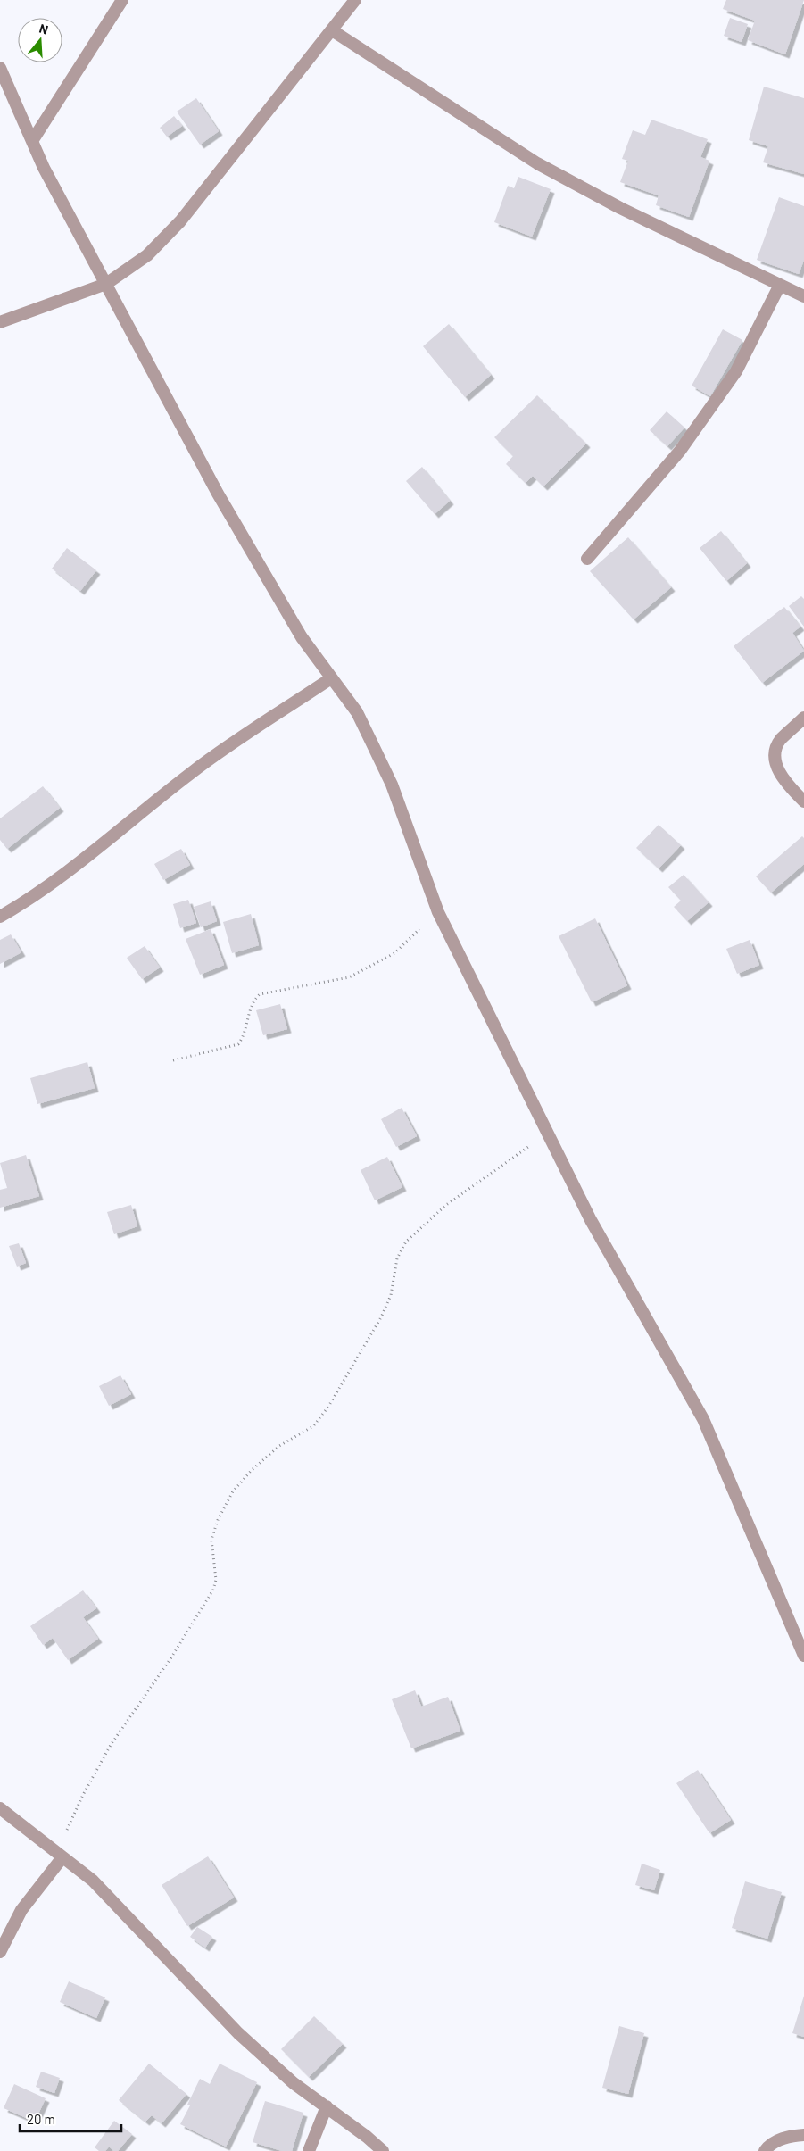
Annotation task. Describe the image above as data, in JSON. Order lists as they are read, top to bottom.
{
  "scale_bar": "20 m",
  "north": "top"
}
